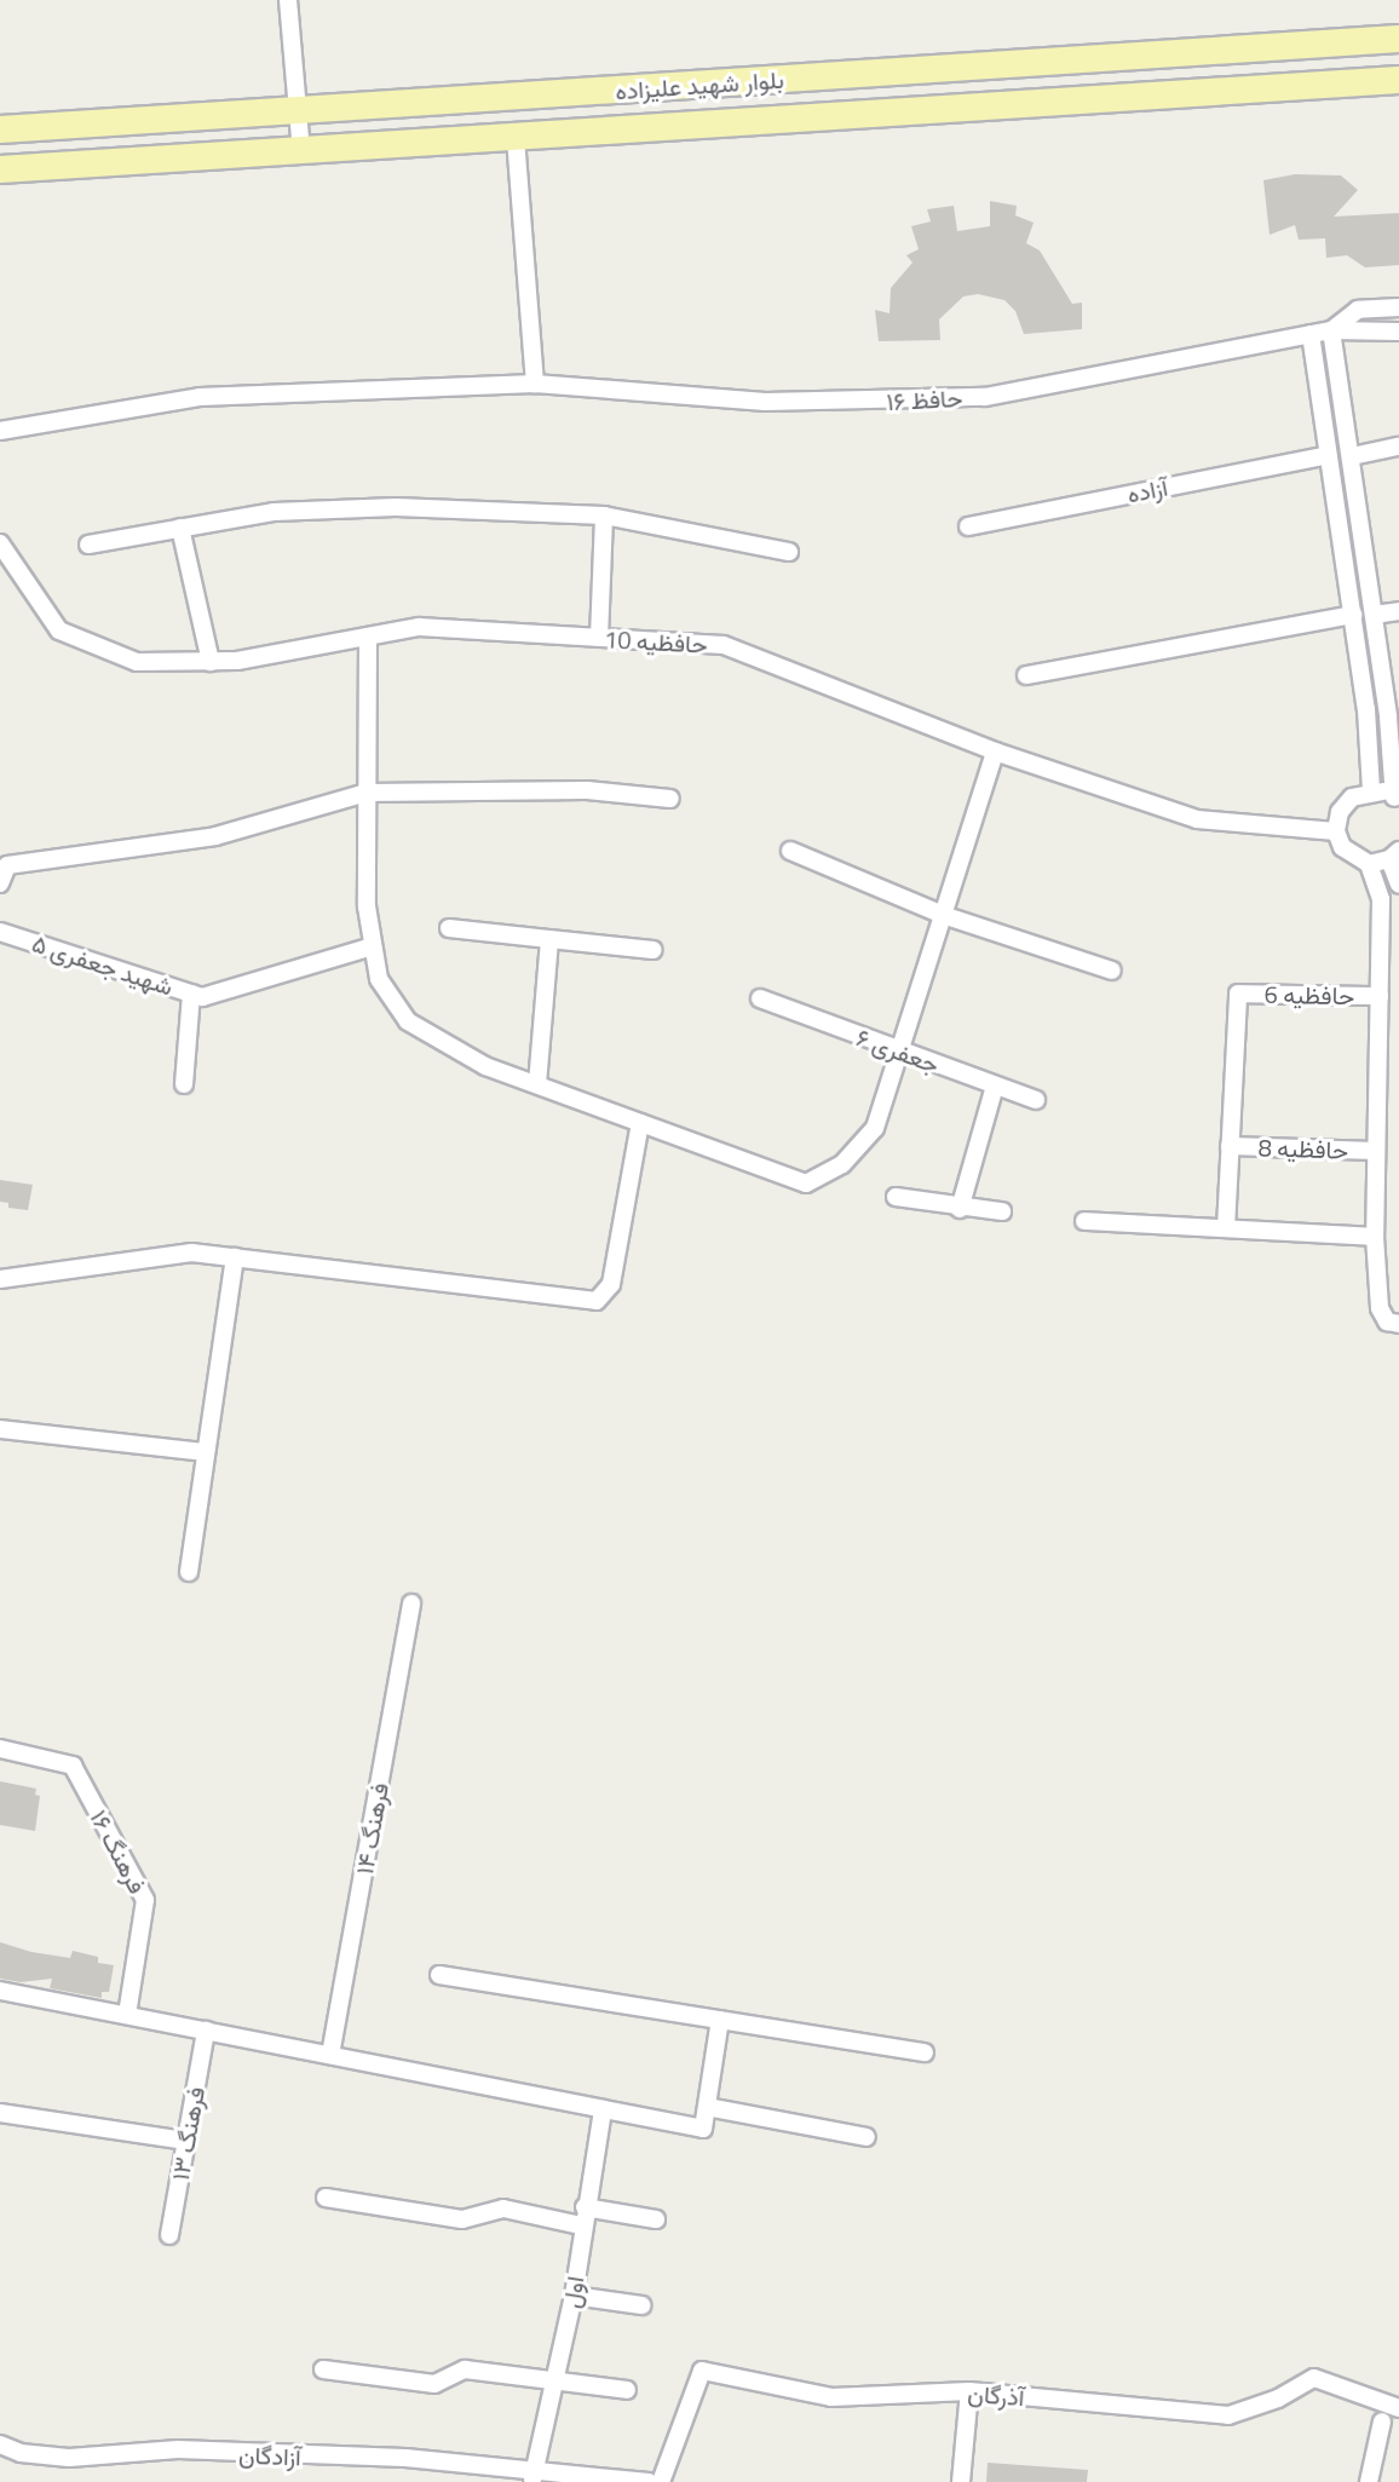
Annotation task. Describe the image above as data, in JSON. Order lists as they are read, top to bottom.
{
  "streets": {
    "main road": ["بلوار شهید علیزاده"],
    "street": [
      "حافظ ۱۶",
      "آزاده",
      "حافظیه 10",
      "شهید جعفری ۵",
      "حافظیه 6",
      "جعفری ۶",
      "حافظیه 8",
      "فرهنگ ۱۴",
      "فرهنگ ۱۶",
      "فرهنگ ۱۳",
      "اول",
      "آذرگان",
      "آزادگان"
    ]
  },
  "crossings": [
    ["حافظیه 6", "حافظیه 8"],
    ["اول", "آزادگان"]
  ]
}
